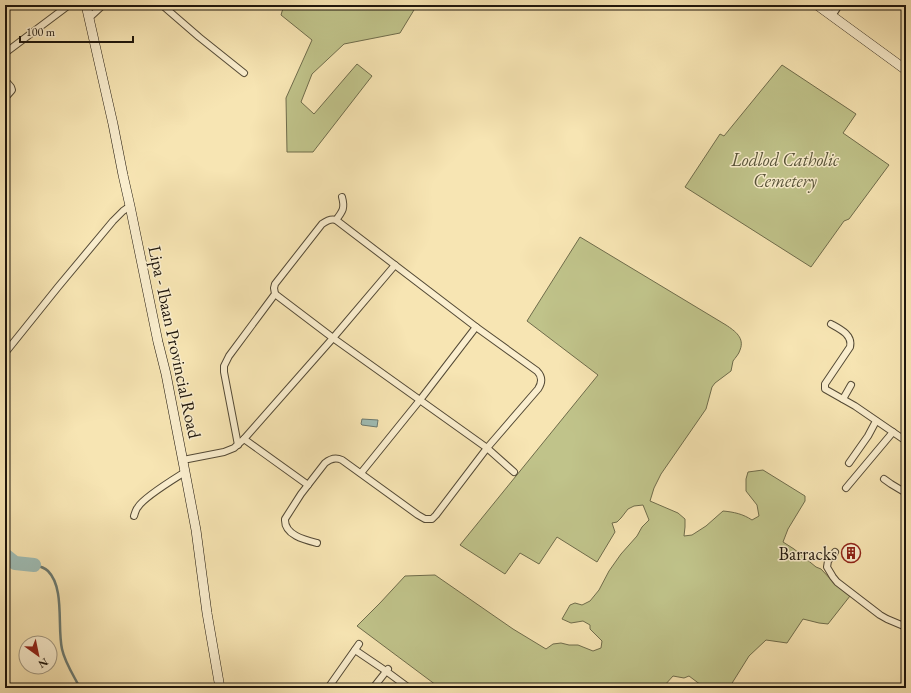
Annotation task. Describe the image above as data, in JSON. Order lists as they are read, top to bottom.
{
  "streets": {
    "main road": ["Lipa - Ibaan Provincial Road"]
  },
  "parks": ["Lodlod Catholic Cemetery"],
  "places": {
    "building": ["Barracks"]
  },
  "scale_bar": "100 m",
  "north": "bottom right"
}
